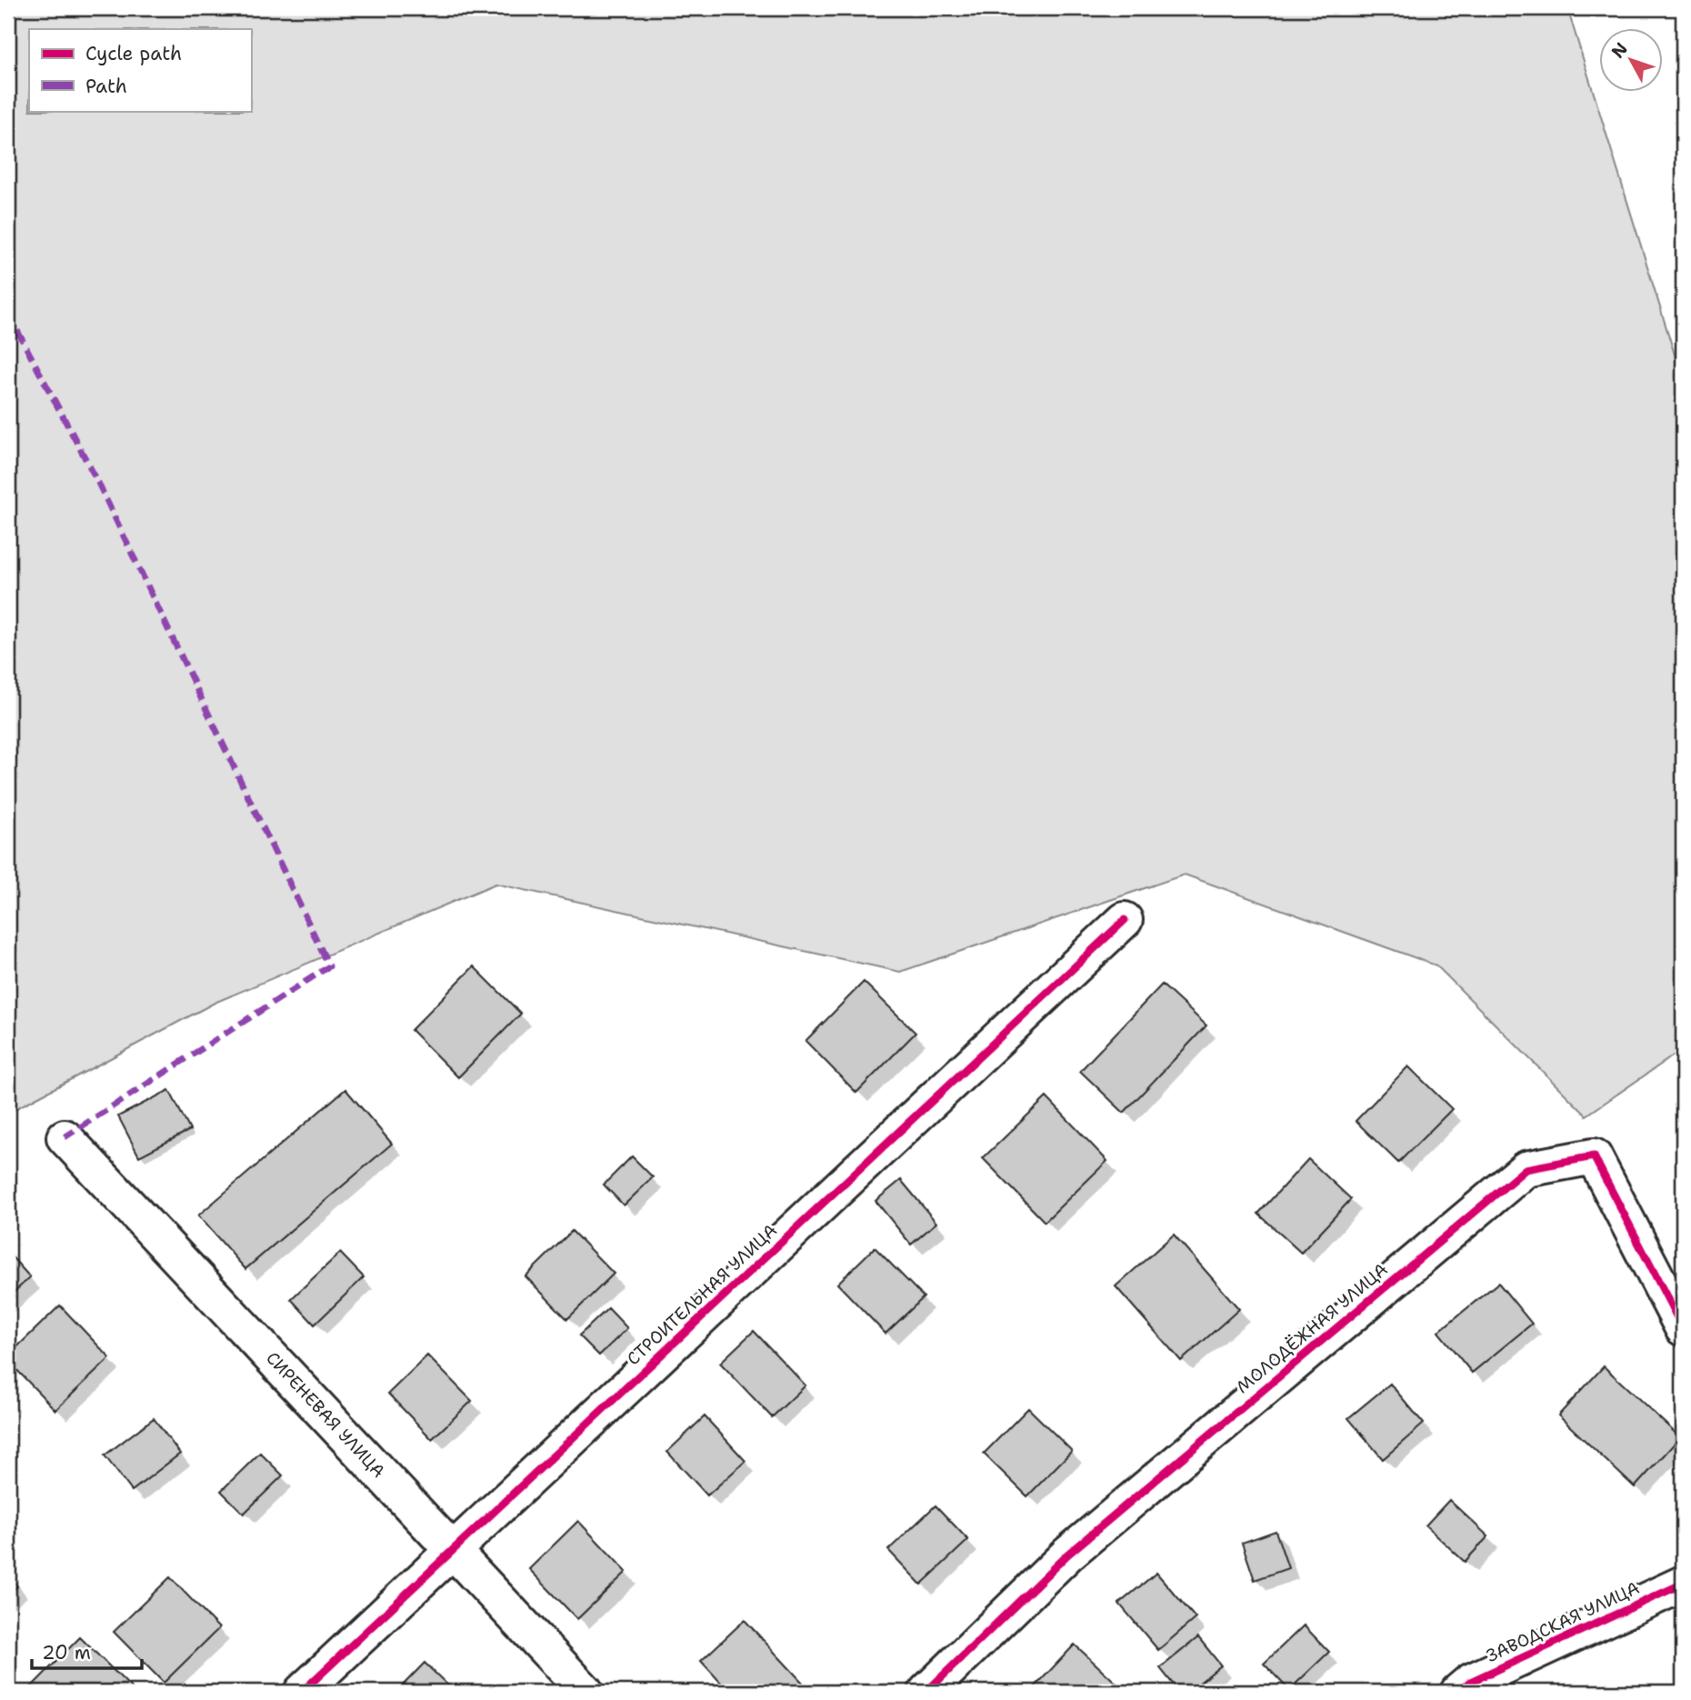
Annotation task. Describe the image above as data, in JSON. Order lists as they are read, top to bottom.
{
  "streets": {
    "street": [
      "СТРОИТЕЛЬНАЯ УЛИЦА",
      "МОЛОДЁЖНАЯ УЛИЦА",
      "СИРЕНЕВАЯ УЛИЦА",
      "ЗАВОДСКАЯ УЛИЦА"
    ]
  },
  "crossings": [
    ["СТРОИТЕЛЬНАЯ УЛИЦА", "СИРЕНЕВАЯ УЛИЦА"]
  ],
  "legend": ["Cycle path", "Path"],
  "scale_bar": "20 m",
  "north": "top left"
}
